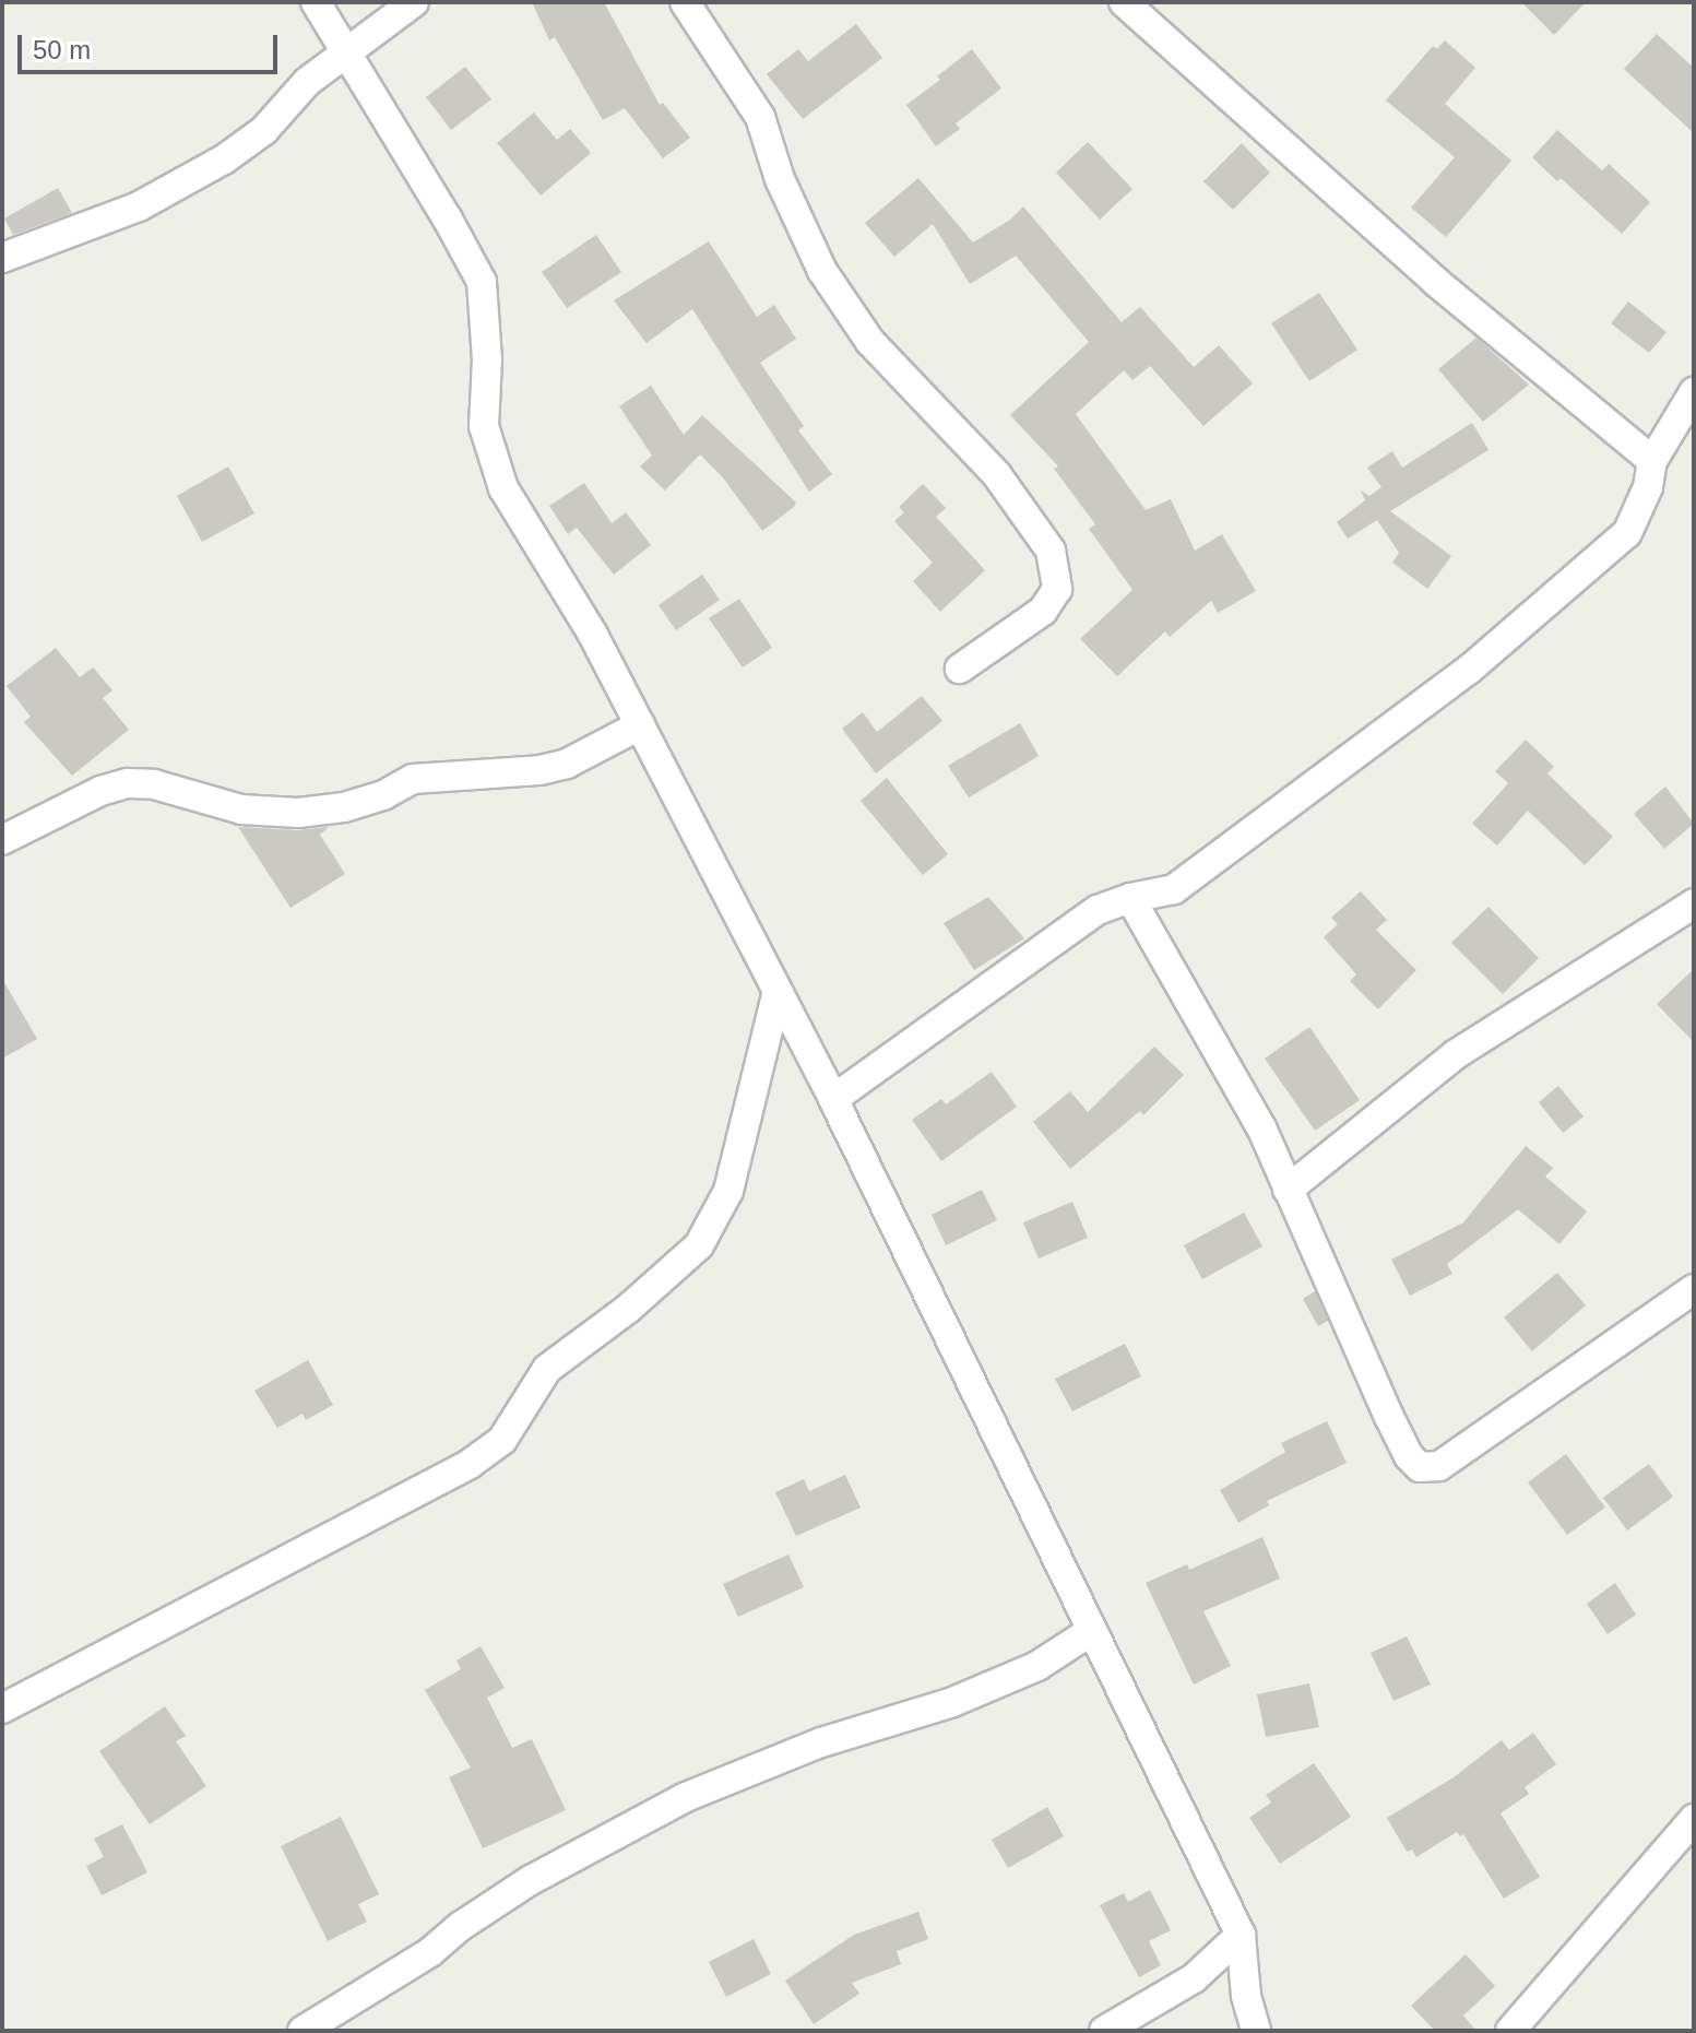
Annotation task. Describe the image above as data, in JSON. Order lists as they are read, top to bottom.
{
  "scale_bar": "50 m"
}
